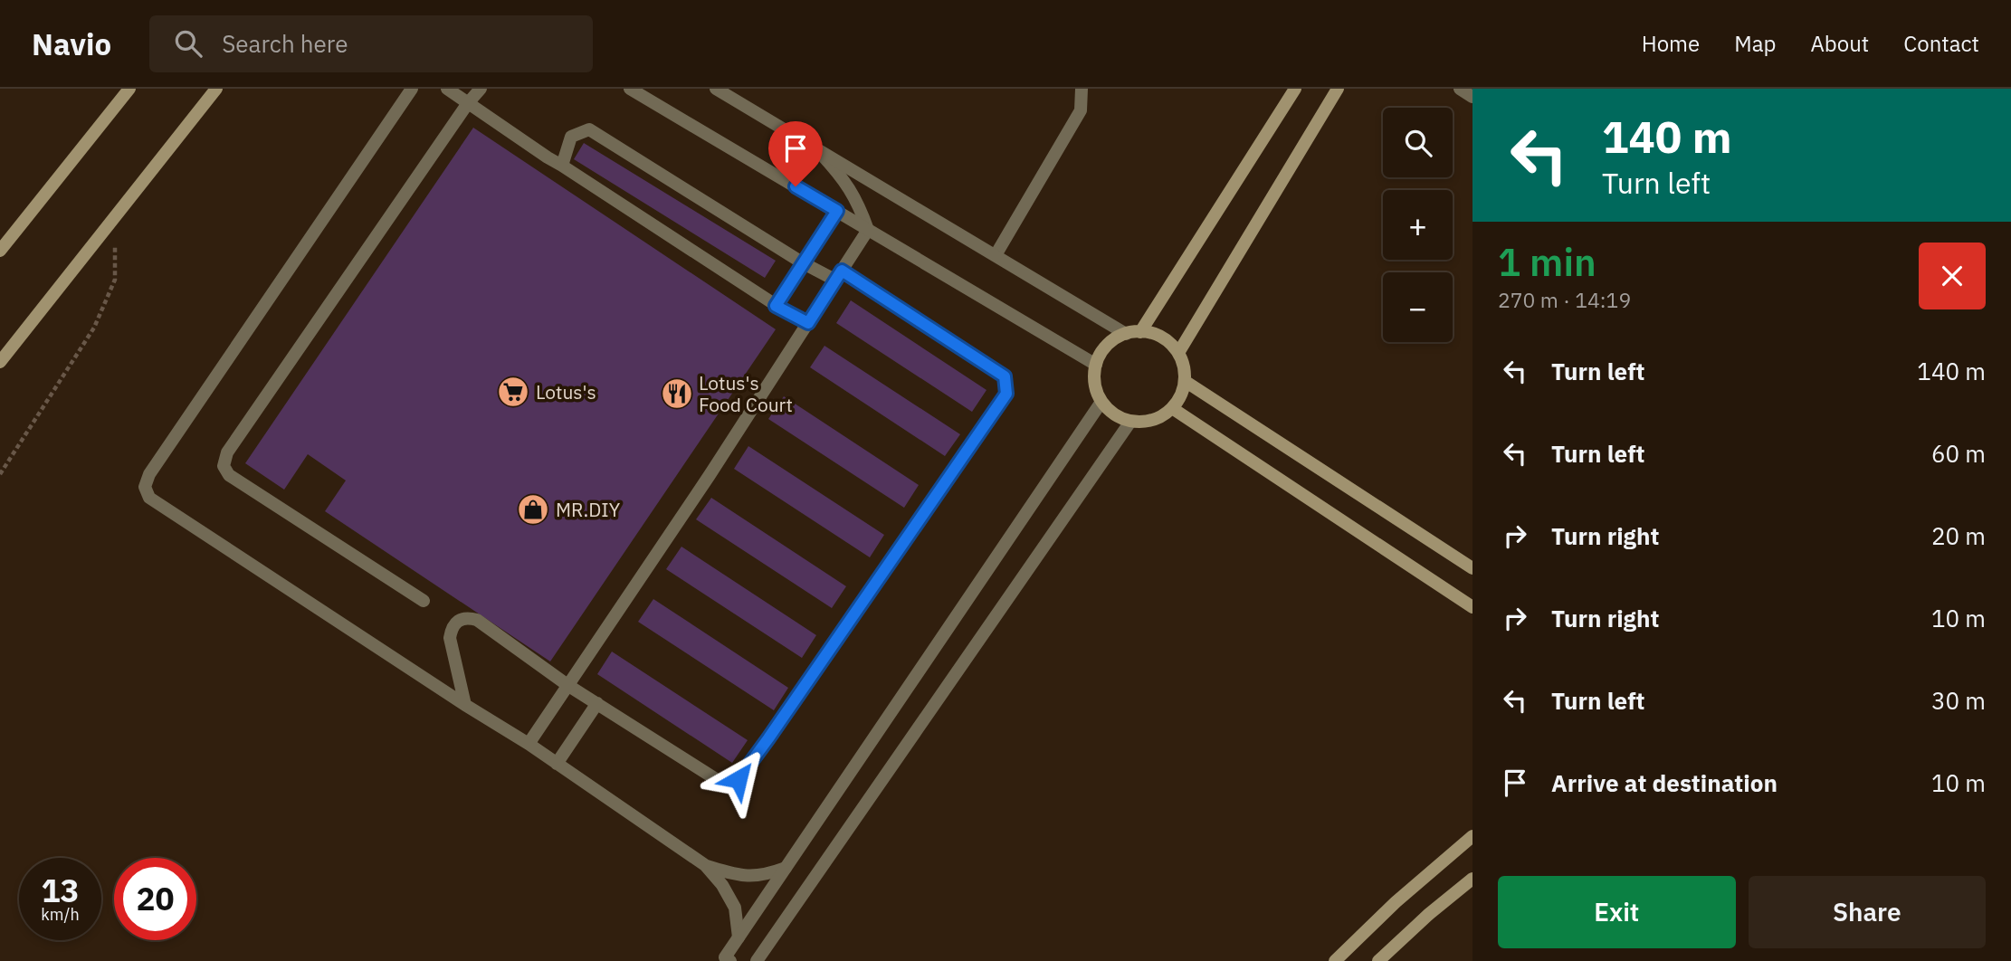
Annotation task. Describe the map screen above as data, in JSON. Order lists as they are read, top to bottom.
{
  "places": {
    "supermarket": ["Lotus's"],
    "restaurant": ["Lotus's Food Court"],
    "shop": ["MR.DIY"]
  },
  "page": {
    "header": "Navio",
    "search": "Search here",
    "nav": [
      "Home",
      "Map",
      "About",
      "Contact"
    ],
    "turn": ["140 m", "Turn left"],
    "map_buttons": ["+", "−"],
    "heading": ["1 min", "270 m · 14:19"],
    "list": [
      {
        "name": "Turn left",
        "value": "140 m"
      },
      {
        "name": "Turn left",
        "value": "60 m"
      },
      {
        "name": "Turn right",
        "value": "20 m"
      },
      {
        "name": "Turn right",
        "value": "10 m"
      },
      {
        "name": "Turn left",
        "value": "30 m"
      },
      {
        "name": "Arrive at destination",
        "value": "10 m"
      }
    ],
    "speed": "13 km/h",
    "limit": "20",
    "buttons": ["Exit", "Share"]
  }
}
